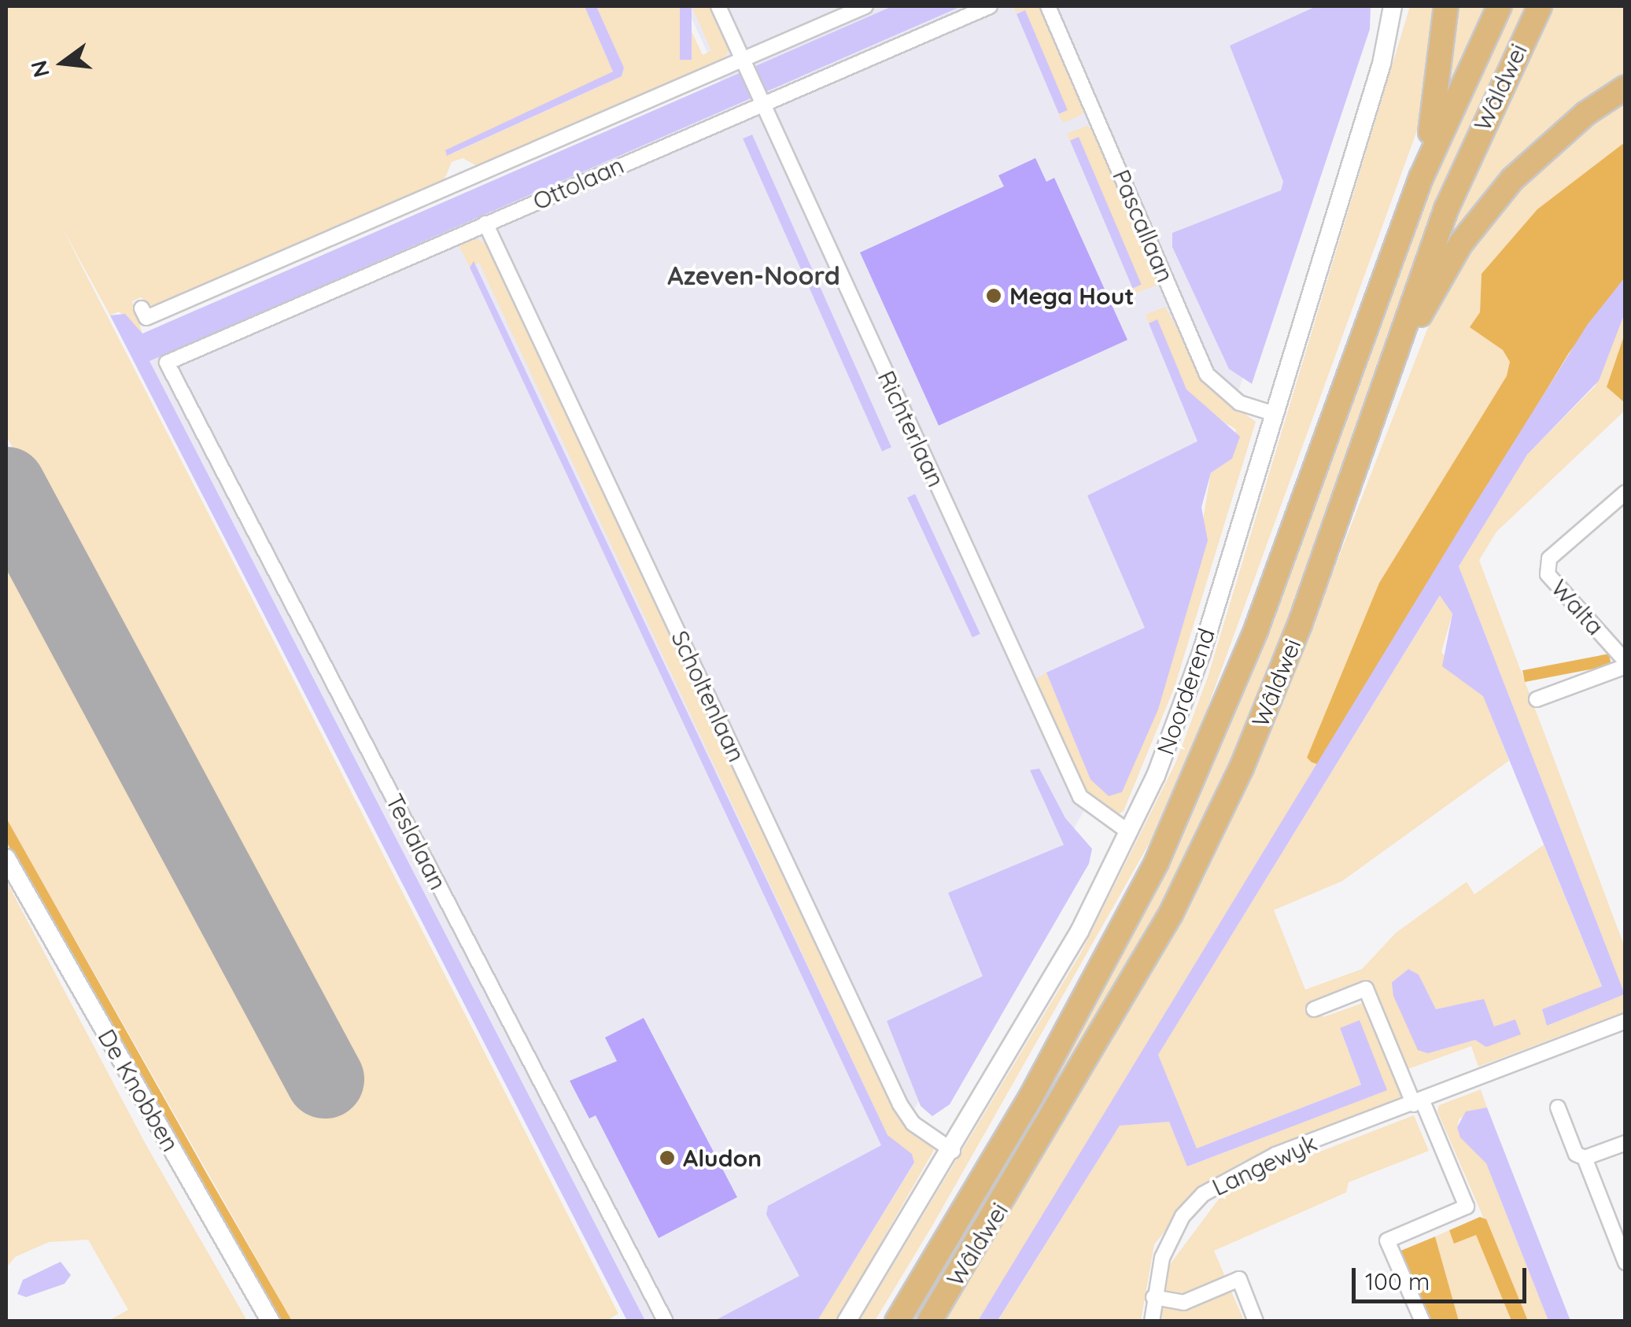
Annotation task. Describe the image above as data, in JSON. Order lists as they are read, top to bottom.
{
  "streets": {
    "highway": ["Wâldwei"],
    "street": [
      "Ottolaan",
      "Pascallaan",
      "Richterlaan",
      "Walta",
      "Noorderend",
      "Scholtenlaan",
      "Teslalaan",
      "De Knobben",
      "Langewyk"
    ]
  },
  "crossings": [
    ["Ottolaan", "Richterlaan"],
    ["Ottolaan", "Scholtenlaan"],
    ["Ottolaan", "Teslalaan"],
    ["Pascallaan", "Noorderend"],
    ["Richterlaan", "Noorderend"],
    ["Noorderend", "Scholtenlaan"]
  ],
  "districts": ["Azeven-Noord"],
  "places": ["Mega Hout", "Aludon"],
  "scale_bar": "100 m",
  "north": "left"
}
